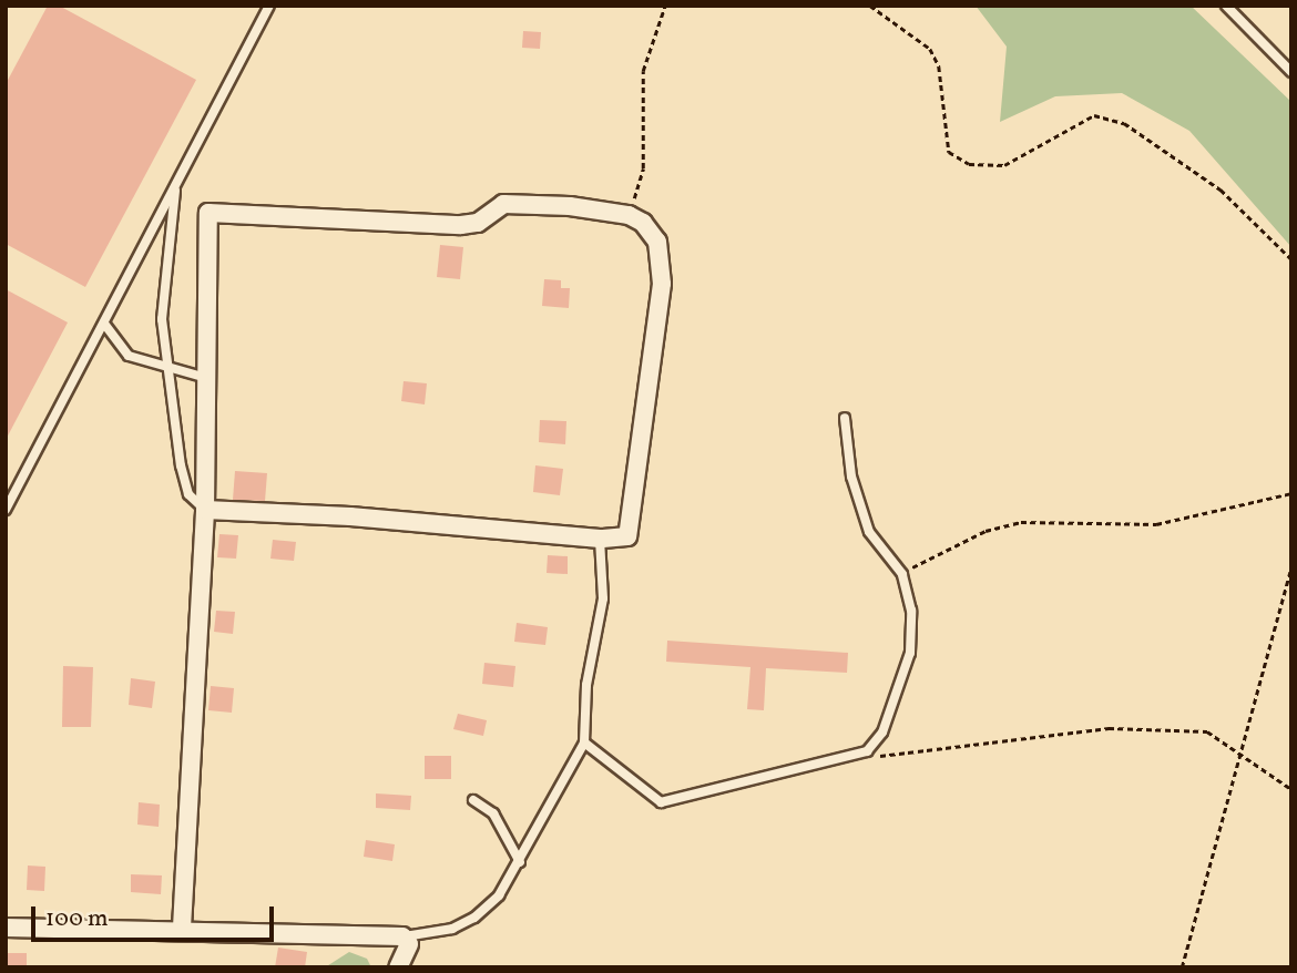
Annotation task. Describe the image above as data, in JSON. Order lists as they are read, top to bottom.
{
  "scale_bar": "100 m"
}
